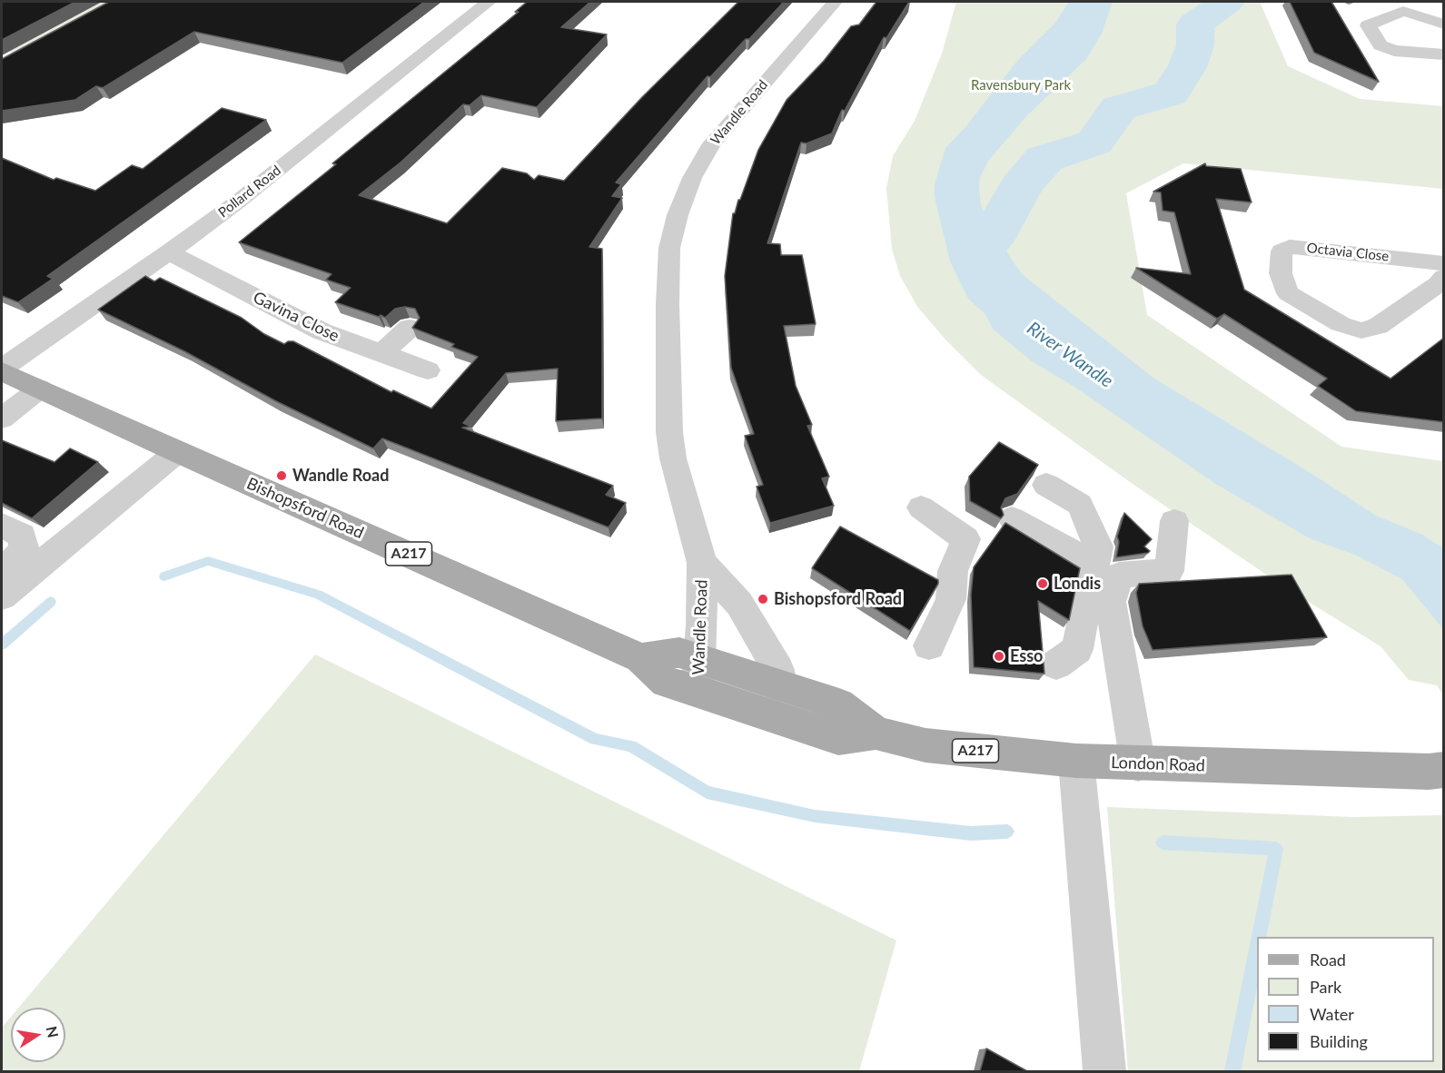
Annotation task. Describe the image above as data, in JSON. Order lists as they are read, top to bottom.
{
  "streets": {
    "main road": ["Bishopsford Road", "A217", "London Road"],
    "street": [
      "Wandle Road",
      "Pollard Road",
      "Octavia Close",
      "Gavina Close"
    ]
  },
  "crossings": [
    ["Wandle Road", "Bishopsford Road"],
    ["Wandle Road", "London Road"],
    ["Pollard Road", "Gavina Close"],
    ["Pollard Road", "Bishopsford Road"],
    ["Bishopsford Road", "London Road"]
  ],
  "water": ["River Wandle"],
  "parks": ["Ravensbury Park"],
  "places": [
    "Wandle Road",
    "Londis",
    "Bishopsford Road",
    "Esso"
  ],
  "legend": [
    "Road",
    "Park",
    "Water",
    "Building"
  ],
  "north": "right"
}
